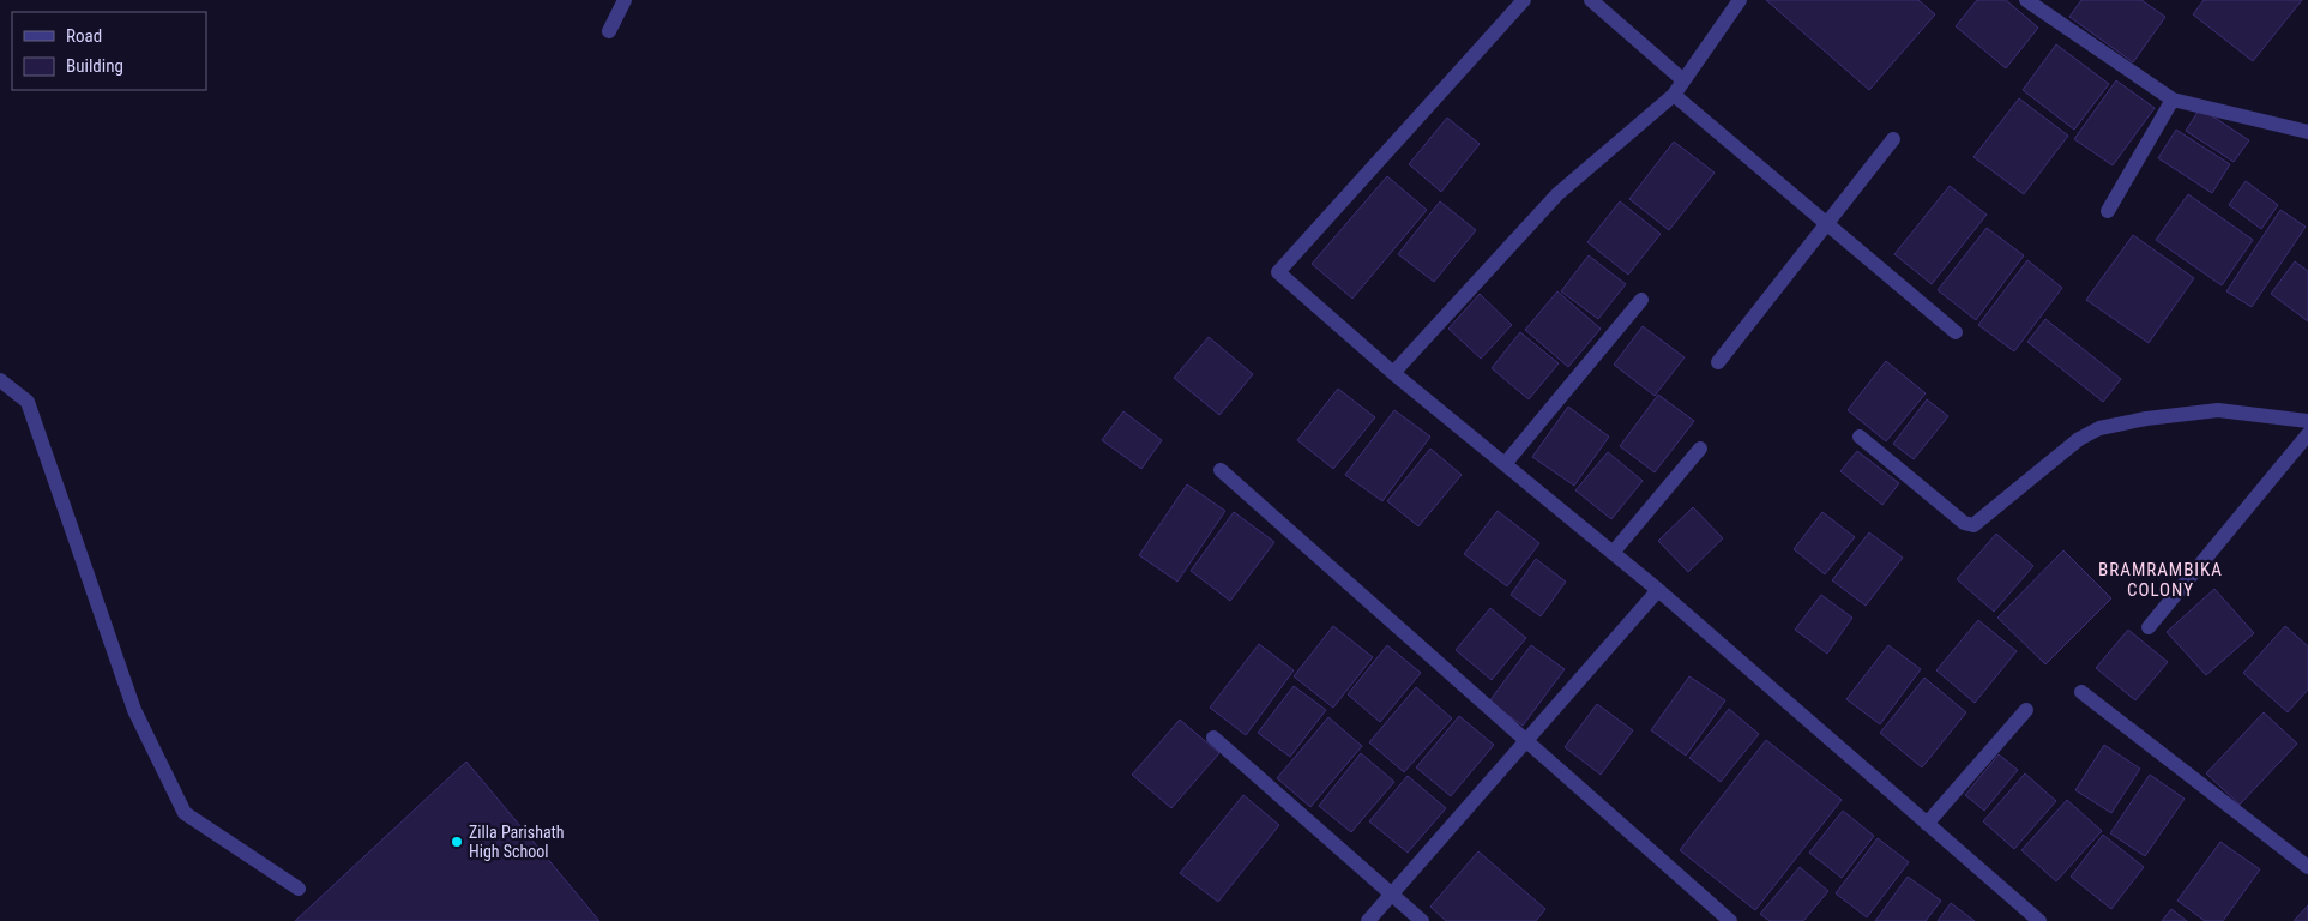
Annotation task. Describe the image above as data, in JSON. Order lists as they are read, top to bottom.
{
  "districts": ["BRAMRAMBIKA COLONY"],
  "places": ["Zilla Parishath High School"],
  "legend": ["Road", "Building"]
}
